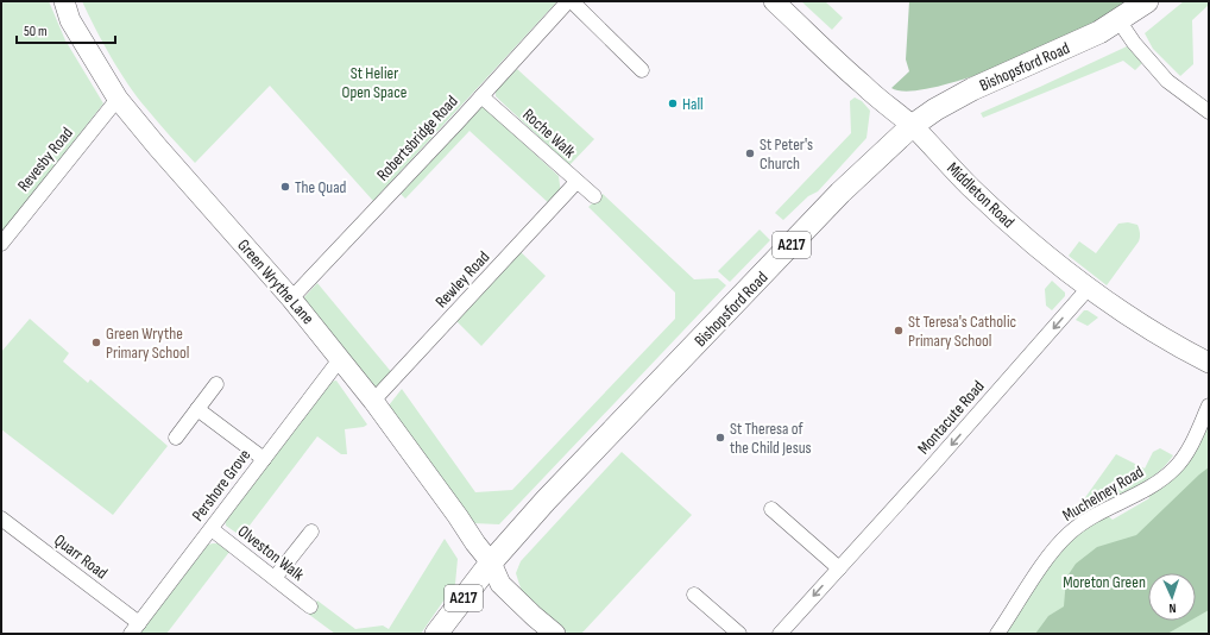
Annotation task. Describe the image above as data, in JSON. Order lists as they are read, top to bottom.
{
  "streets": {
    "main road": ["Bishopsford Road", "A217"],
    "street": [
      "Roche Walk",
      "Robertsbridge Road",
      "Revesby Road",
      "Middleton Road",
      "Rewley Road",
      "Green Wrythe Lane",
      "Montacute Road",
      "Pershore Grove",
      "Muchelney Road",
      "Olveston Walk",
      "Quarr Road"
    ]
  },
  "crossings": [
    ["Bishopsford Road", "Middleton Road"],
    ["Bishopsford Road", "Green Wrythe Lane"],
    ["Roche Walk", "Robertsbridge Road"],
    ["Roche Walk", "Rewley Road"],
    ["Robertsbridge Road", "Green Wrythe Lane"],
    ["Revesby Road", "Green Wrythe Lane"],
    ["Middleton Road", "Montacute Road"],
    ["Rewley Road", "Green Wrythe Lane"],
    ["Green Wrythe Lane", "Pershore Grove"],
    ["Pershore Grove", "Olveston Walk"],
    ["Pershore Grove", "Quarr Road"]
  ],
  "one_way": ["Montacute Road"],
  "parks": ["St Helier Open Space", "Moreton Green"],
  "places": [
    "Hall",
    "St Peter's Church",
    "The Quad",
    "St Teresa's Catholic Primary School",
    "Green Wrythe Primary School",
    "St Theresa of the Child Jesus"
  ],
  "scale_bar": "50 m",
  "north": "bottom"
}
